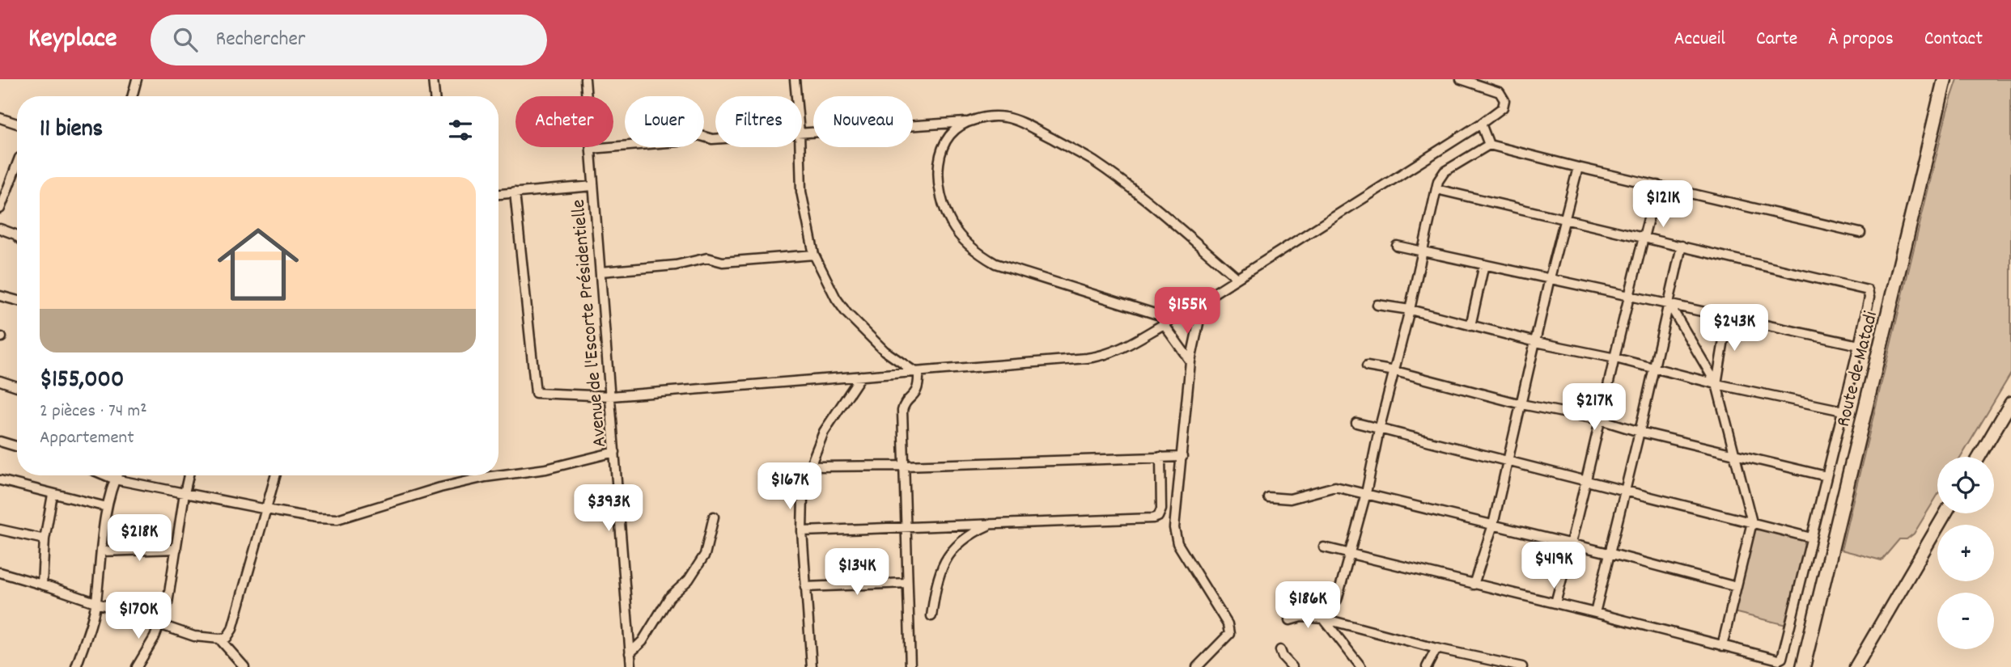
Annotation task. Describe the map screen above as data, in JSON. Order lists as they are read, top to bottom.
{
  "streets": {
    "main road": ["Route de Matadi"],
    "street": ["Avenue de l'Escorte Présidentielle"]
  },
  "page": {
    "header": "Keyplace",
    "search": "Rechercher",
    "nav": [
      "Accueil",
      "Carte",
      "À propos",
      "Contact"
    ],
    "chip": [
      "Acheter",
      "Louer",
      "Filtres",
      "Nouveau"
    ],
    "heading": "11 biens",
    "list": [
      {
        "name": "$155,000",
        "note": "2 pièces · 74 m² · Appartement"
      }
    ],
    "price": [
      "$121K",
      "$155K",
      "$243K",
      "$217K",
      "$167K",
      "$393K",
      "$218K",
      "$419K",
      "$134K",
      "$186K",
      "$170K"
    ],
    "map_buttons": ["+", "−"]
  }
}
